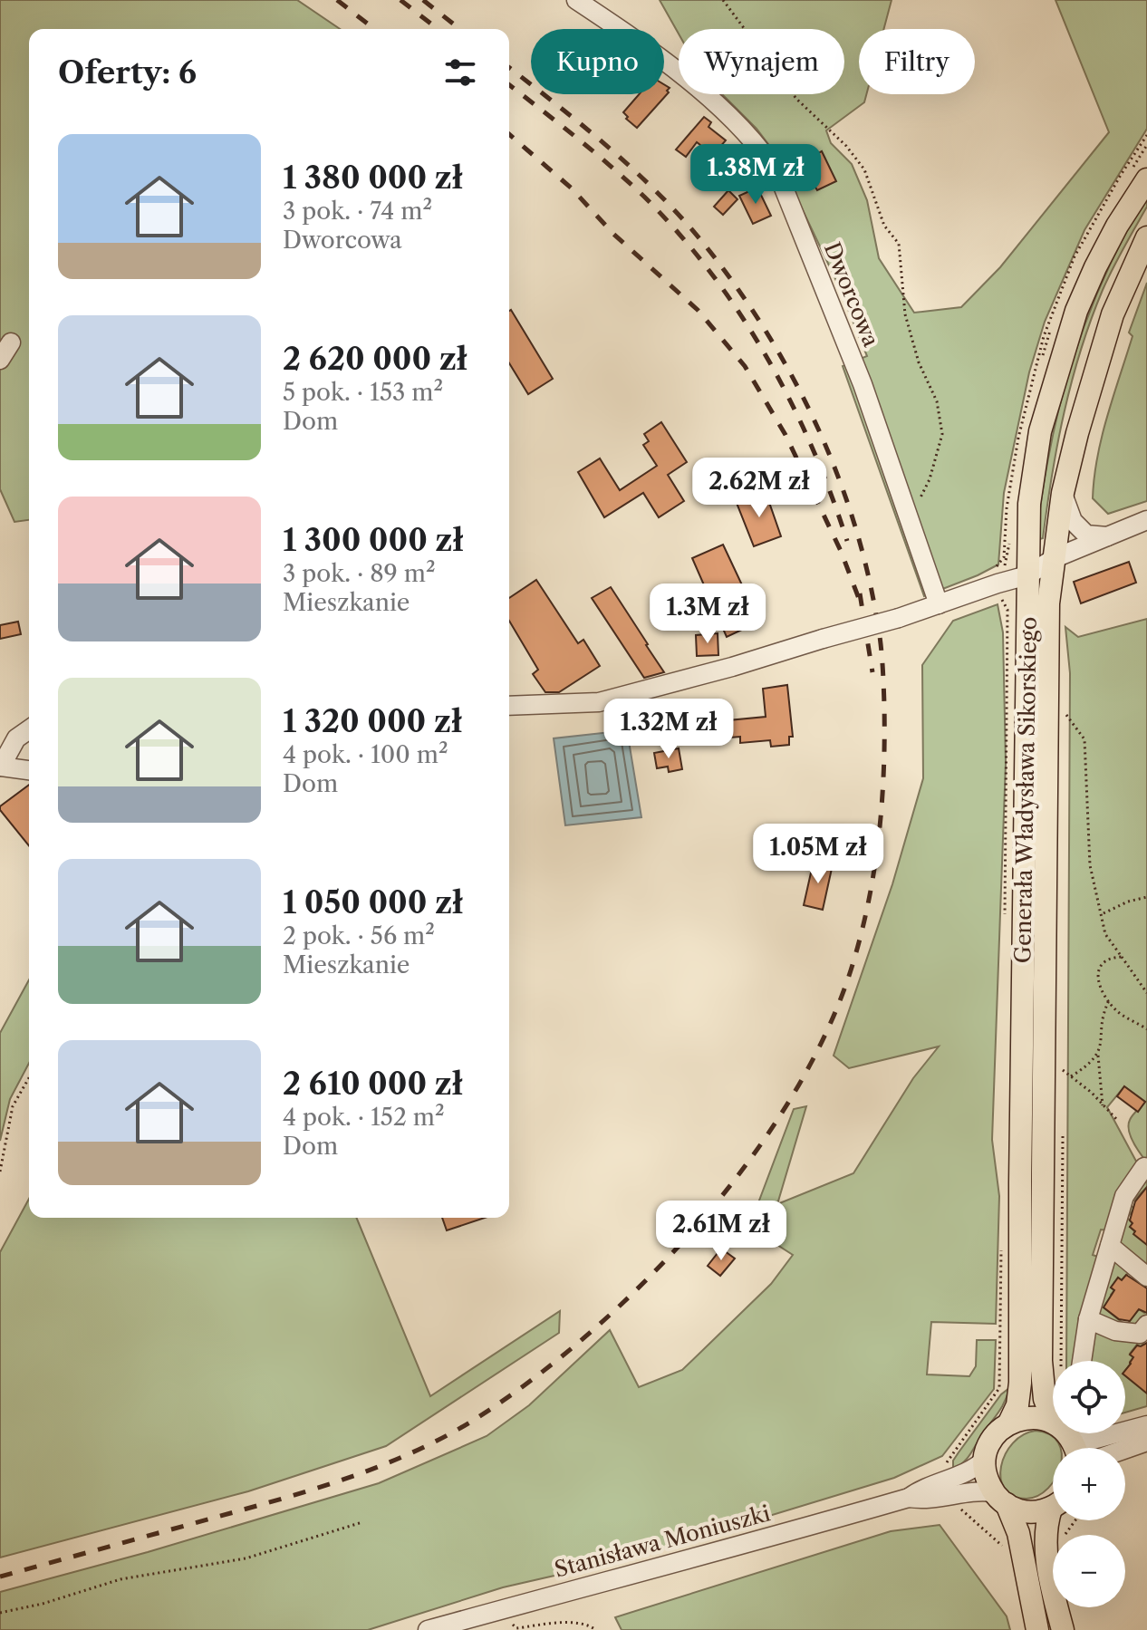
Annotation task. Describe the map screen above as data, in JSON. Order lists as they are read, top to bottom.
{
  "streets": {
    "main road": ["Generała Władysława Sikorskiego"],
    "street": ["Dworcowa", "Stanisława Moniuszki"]
  },
  "page": {
    "chip": ["Kupno", "Wynajem", "Filtry"],
    "heading": "Oferty: 6",
    "list": [
      {
        "name": "1 380 000 zł",
        "note": "3 pok. · 74 m² · Dworcowa"
      },
      {
        "name": "2 620 000 zł",
        "note": "5 pok. · 153 m² · Dom"
      },
      {
        "name": "1 300 000 zł",
        "note": "3 pok. · 89 m² · Mieszkanie"
      },
      {
        "name": "1 320 000 zł",
        "note": "4 pok. · 100 m² · Dom"
      },
      {
        "name": "1 050 000 zł",
        "note": "2 pok. · 56 m² · Mieszkanie"
      },
      {
        "name": "2 610 000 zł",
        "note": "4 pok. · 152 m² · Dom"
      }
    ],
    "price": [
      "1.38M zł",
      "2.62M zł",
      "1.3M zł",
      "1.32M zł",
      "1.05M zł",
      "2.61M zł"
    ],
    "map_buttons": ["+", "−"]
  }
}
